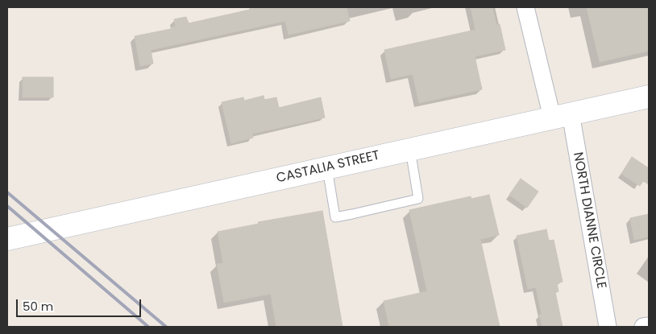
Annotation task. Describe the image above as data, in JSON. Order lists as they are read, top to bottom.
{
  "streets": {
    "street": ["CASTALIA STREET", "NORTH DIANNE CIRCLE"]
  },
  "crossings": [
    ["CASTALIA STREET", "NORTH DIANNE CIRCLE"]
  ],
  "scale_bar": "50 m"
}
